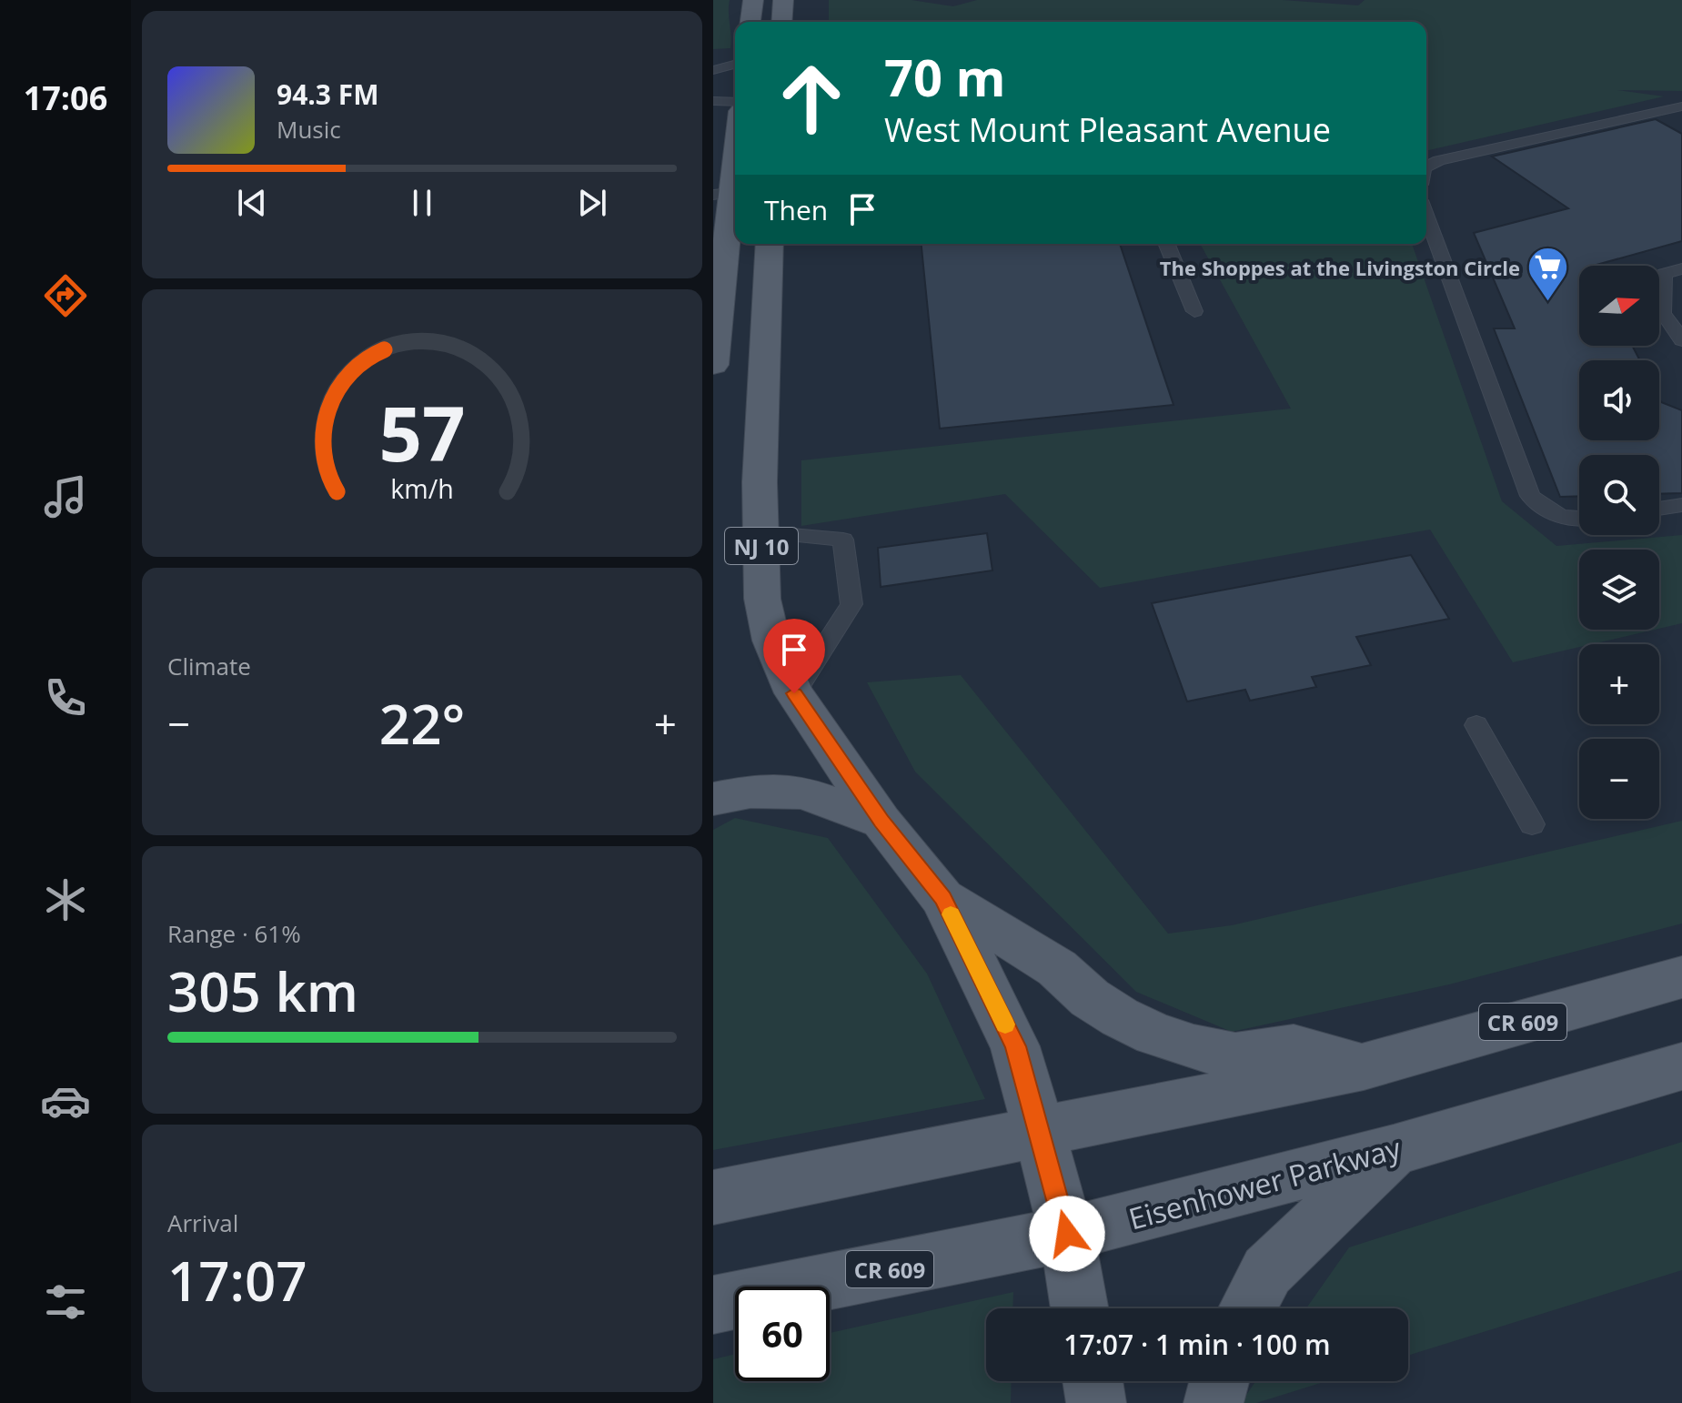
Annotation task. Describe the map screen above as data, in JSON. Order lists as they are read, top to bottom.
{
  "streets": {
    "main road": ["NJ 10", "CR 609", "Eisenhower Parkway"]
  },
  "crossings": [
    ["NJ 10", "CR 609"],
    ["NJ 10", "Eisenhower Parkway"]
  ],
  "places": {
    "supermarket": ["The Shoppes at the Livingston Circle"]
  },
  "north": "right",
  "page": {
    "tabs": "17:06",
    "turn": ["70 m", "West Mount Pleasant Avenue"],
    "song": ["94.3 FM", "Music"],
    "then": "Then",
    "map_buttons": ["+", "−"],
    "tile": [
      "Climate",
      ["Range · 61%", "305 km"],
      ["Arrival", "17:07"]
    ],
    "heat": ["−", "22°", "+"],
    "limit": "60",
    "trip": "17:07 · 1 min · 100 m",
    "gauge": ["57", "km/h"]
  }
}
